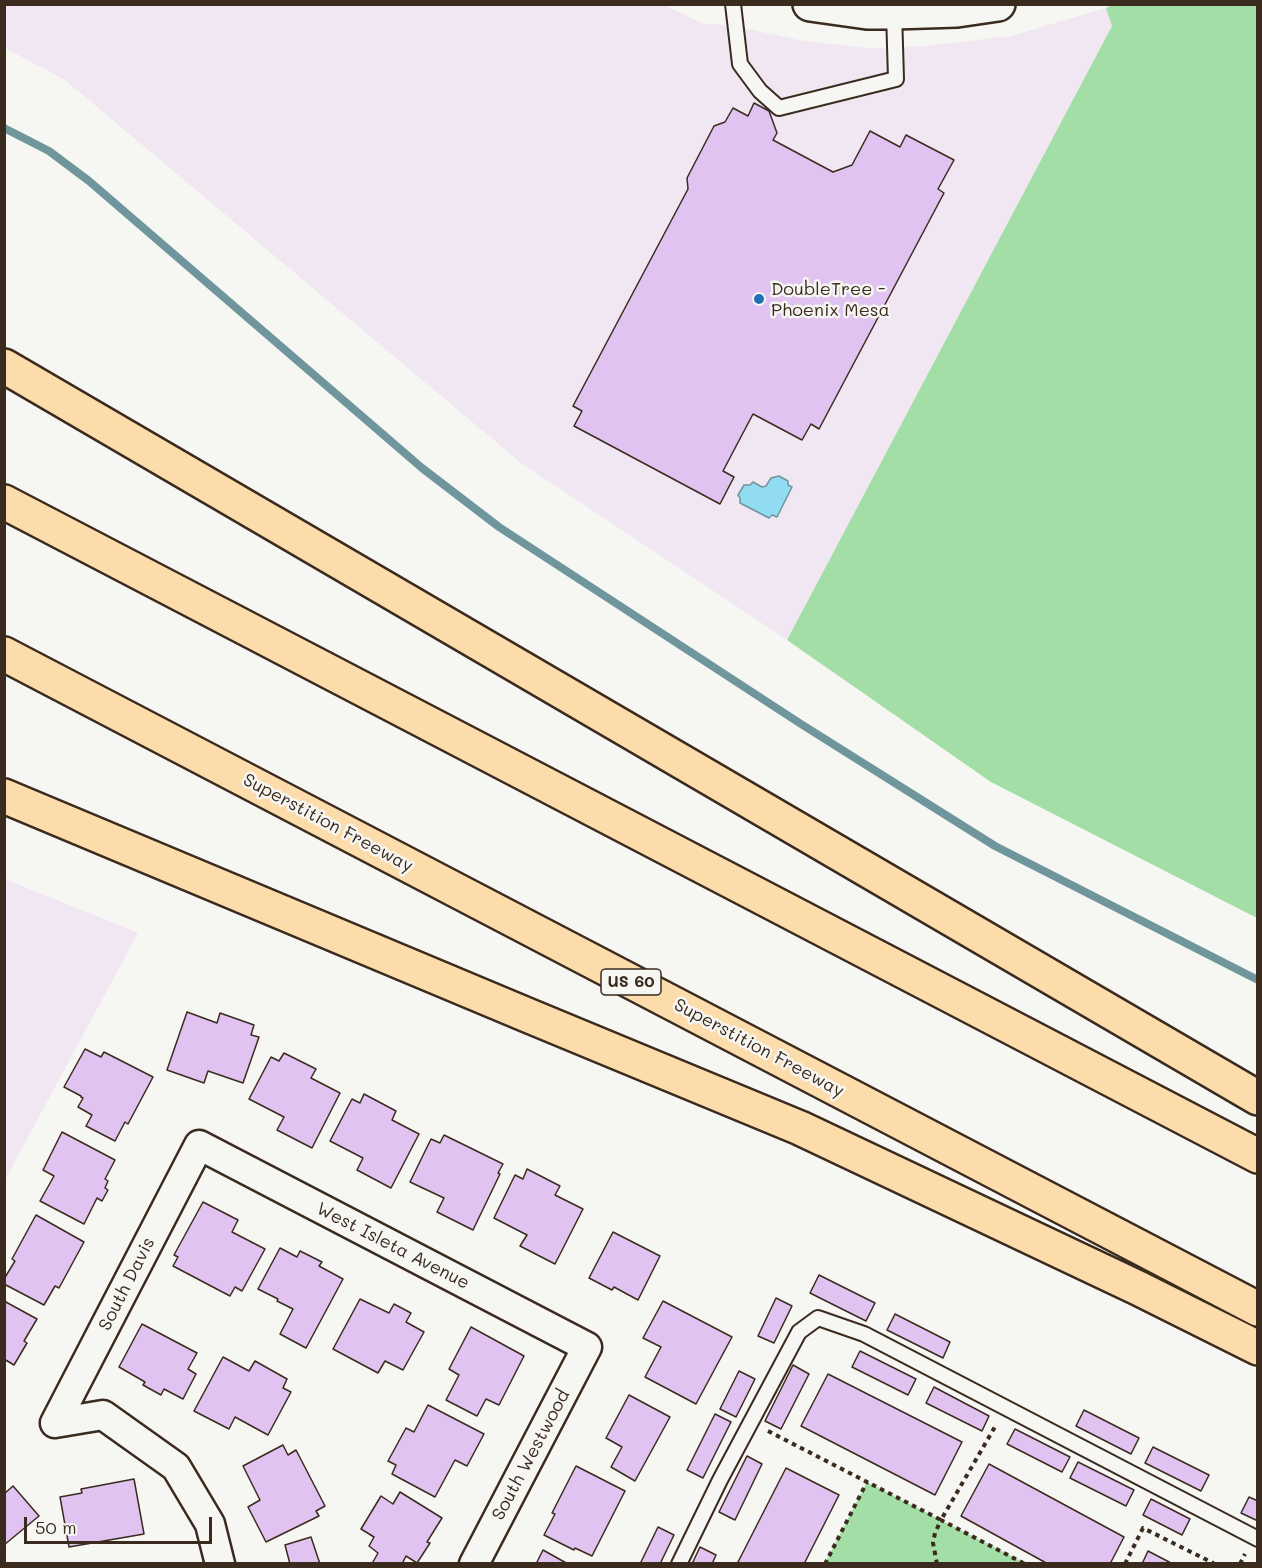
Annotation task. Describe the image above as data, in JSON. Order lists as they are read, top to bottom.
{
  "streets": {
    "highway": ["Superstition Freeway", "US 60"],
    "street": ["West Isleta Avenue", "South Davis", "South Westwood"]
  },
  "crossings": [
    ["West Isleta Avenue", "South Davis"],
    ["West Isleta Avenue", "South Westwood"]
  ],
  "places": ["DoubleTree - Phoenix Mesa"],
  "scale_bar": "50 m"
}
